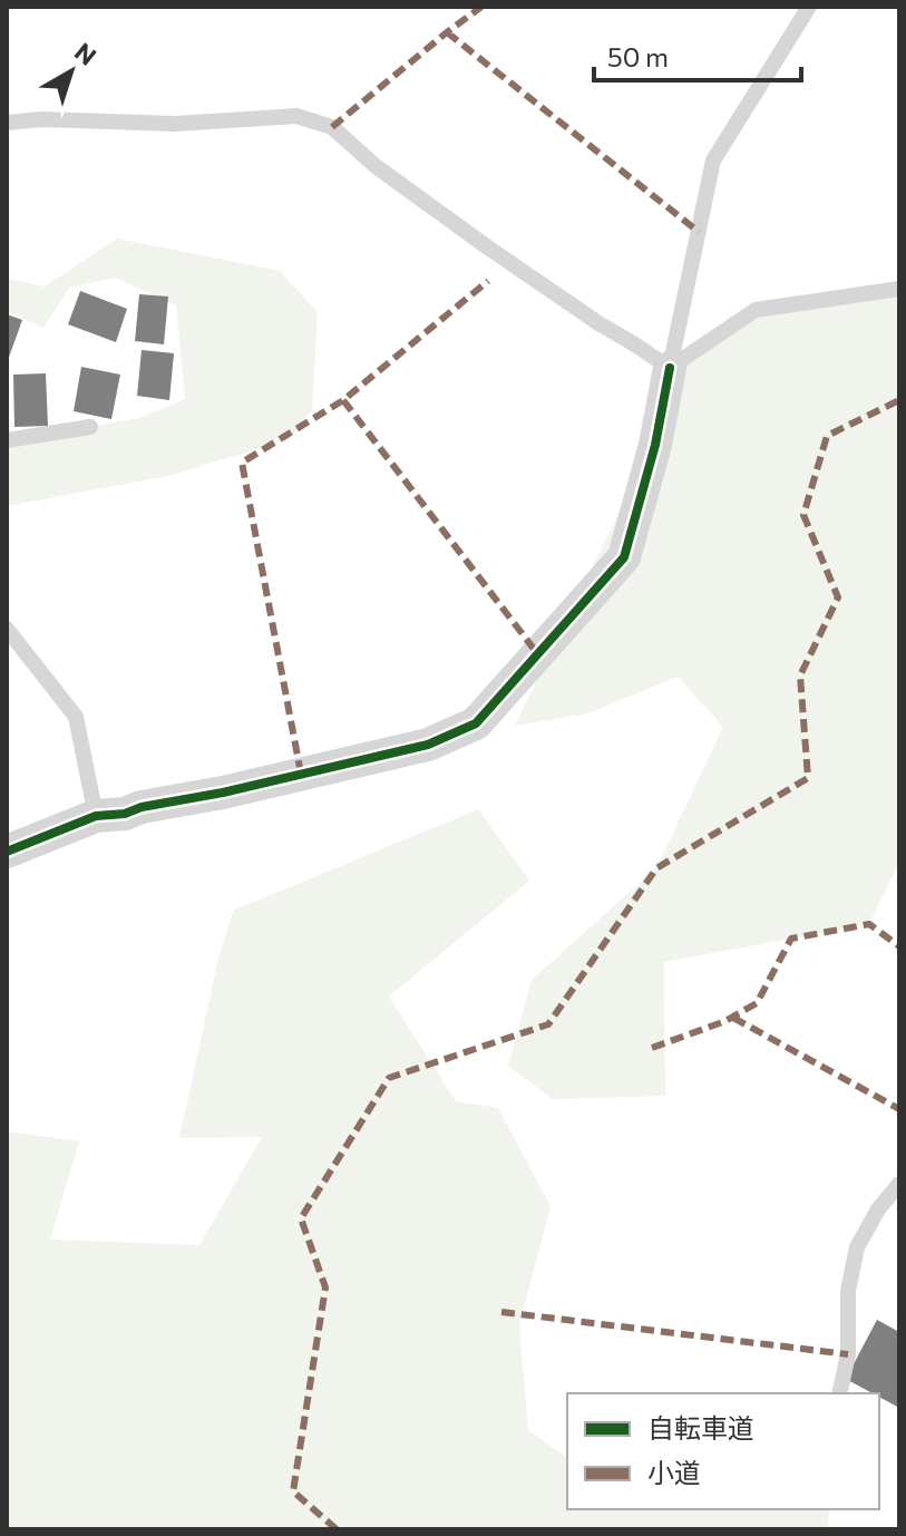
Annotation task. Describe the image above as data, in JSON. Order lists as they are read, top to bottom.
{
  "legend": ["自転車道", "小道"],
  "scale_bar": "50 m",
  "north": "top right"
}
